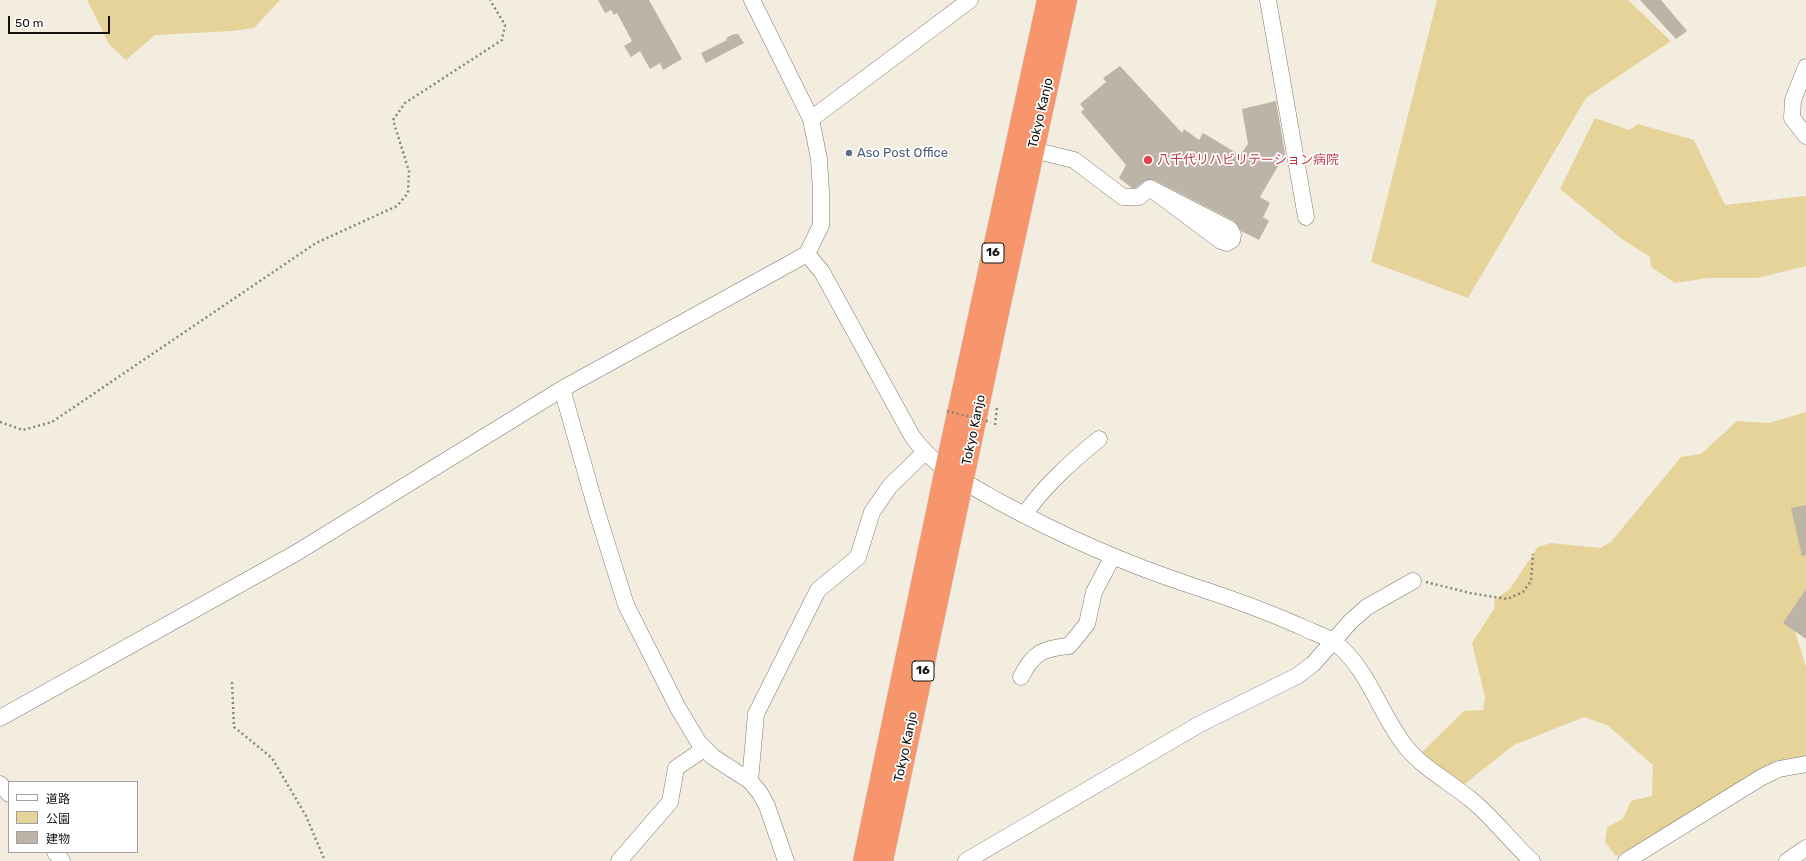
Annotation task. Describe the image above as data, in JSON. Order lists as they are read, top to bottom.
{
  "streets": {
    "highway": ["Tokyo Kanjo", "16"]
  },
  "places": ["Aso Post Office", "八千代リハビリテーション病院"],
  "legend": ["道路", "公園", "建物"],
  "scale_bar": "50 m"
}
